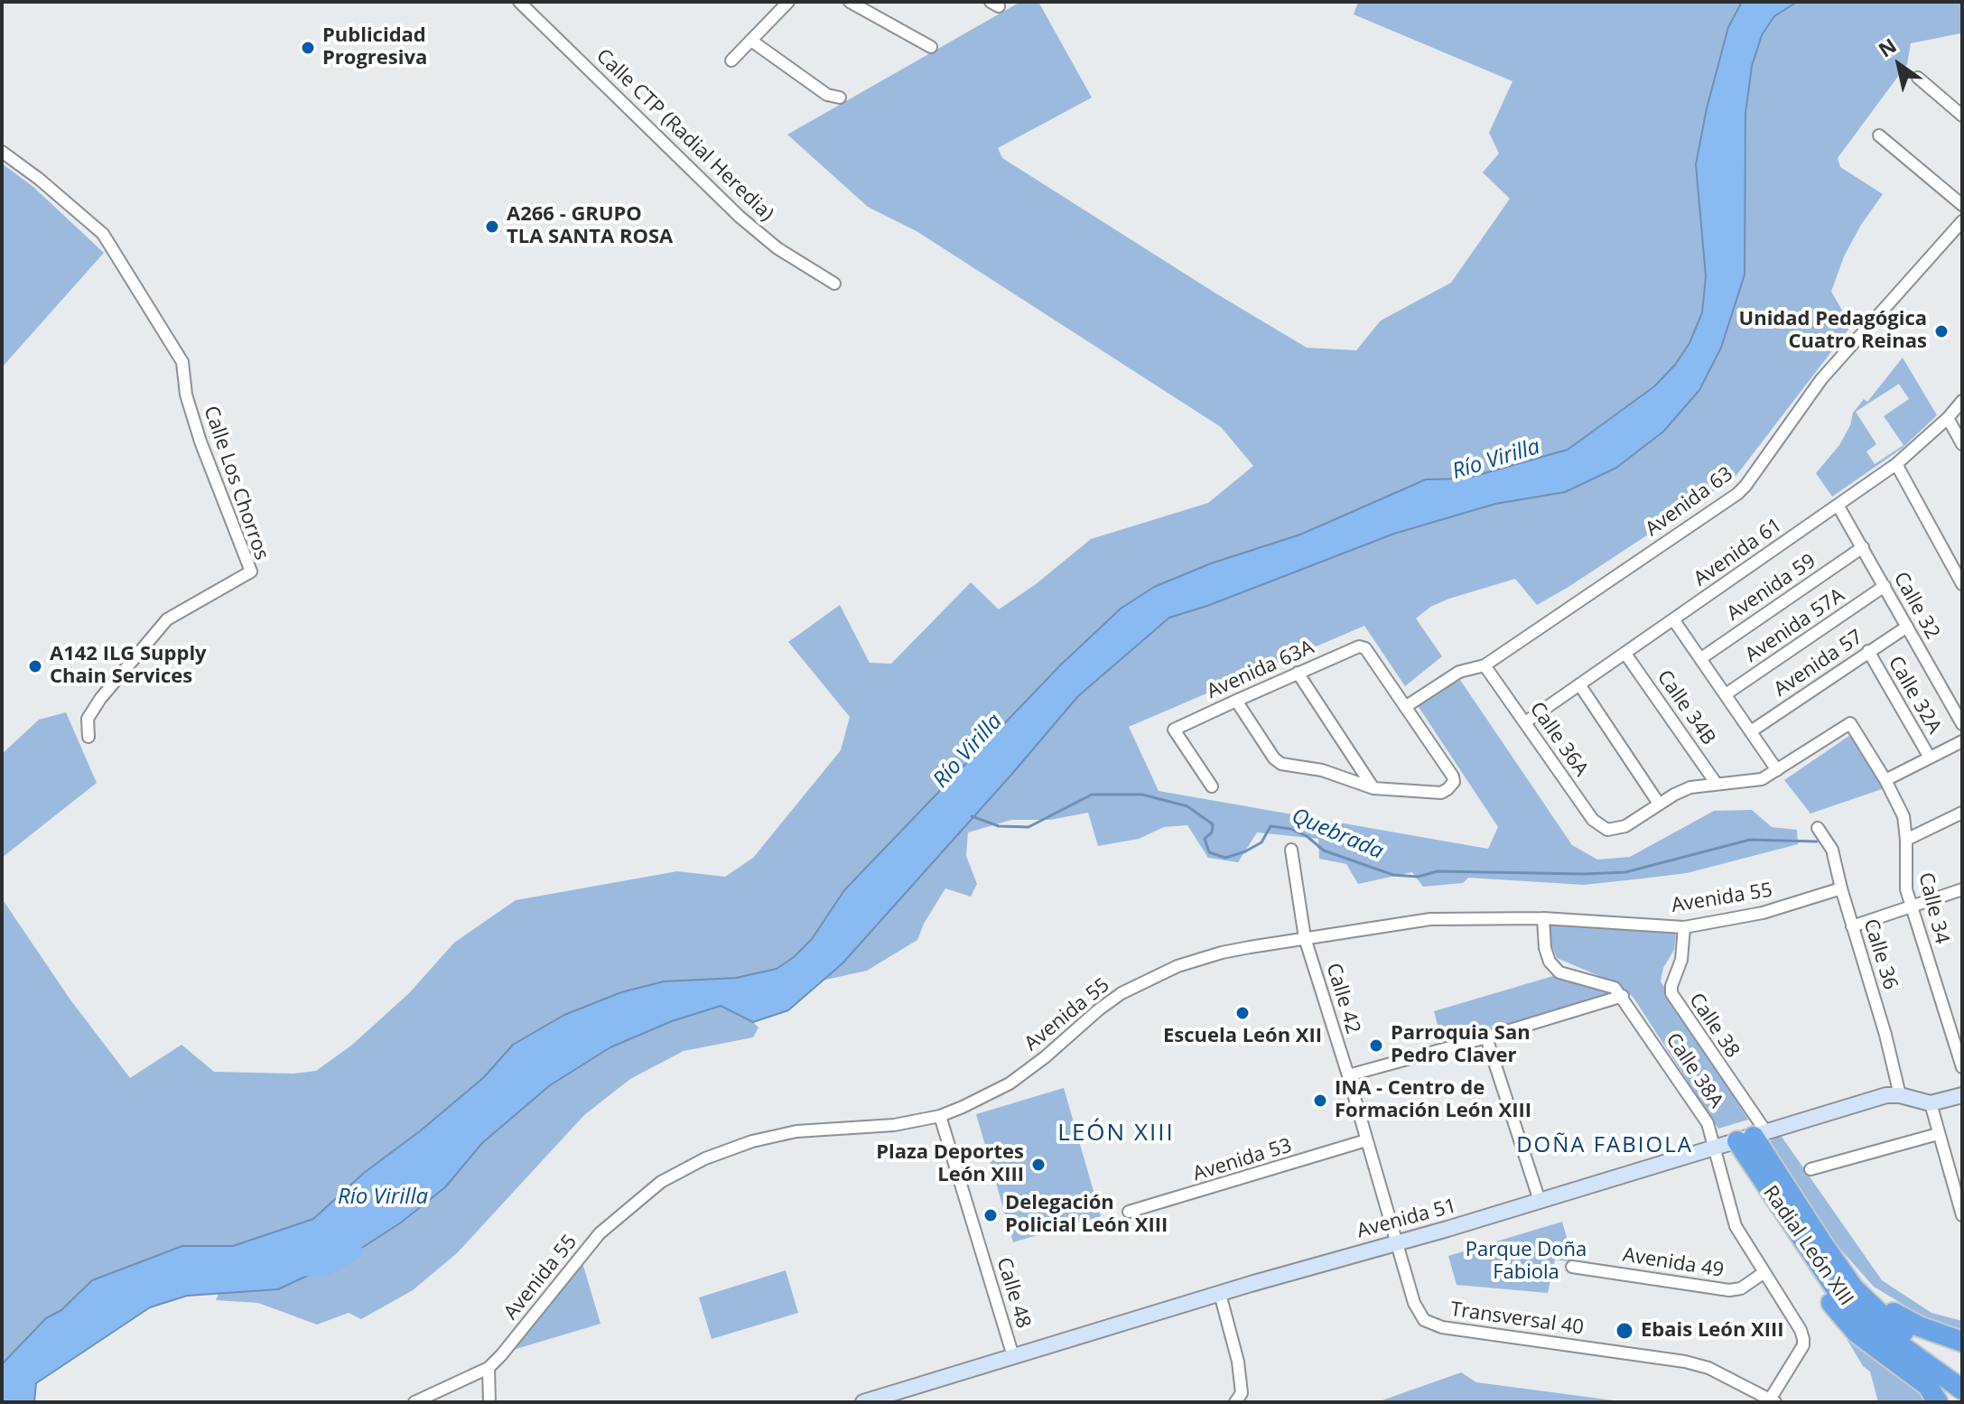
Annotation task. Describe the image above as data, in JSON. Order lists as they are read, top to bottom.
{
  "streets": {
    "highway": ["Radial León XIII"],
    "street": [
      "Calle CTP (Radial Heredia)",
      "Calle Los Chorros",
      "Avenida 63",
      "Avenida 61",
      "Avenida 59",
      "Calle 32",
      "Avenida 57A",
      "Avenida 57",
      "Avenida 63A",
      "Calle 32A",
      "Calle 34B",
      "Calle 36A",
      "Avenida 55",
      "Calle 34",
      "Calle 36",
      "Calle 42",
      "Calle 38",
      "Calle 38A",
      "Avenida 53",
      "Avenida 51",
      "Avenida 49",
      "Calle 48",
      "Transversal 40"
    ]
  },
  "crossings": [
    ["Avenida 63", "Avenida 63A"],
    ["Avenida 63", "Calle 36A"],
    ["Avenida 61", "Calle 32"],
    ["Avenida 61", "Calle 34B"],
    ["Avenida 61", "Calle 36A"],
    ["Avenida 59", "Calle 32"],
    ["Calle 32", "Avenida 57A"],
    ["Calle 32", "Avenida 57"],
    ["Avenida 57", "Calle 32A"],
    ["Avenida 55", "Calle 36"],
    ["Avenida 55", "Calle 42"],
    ["Avenida 55", "Calle 38"],
    ["Avenida 55", "Calle 48"],
    ["Calle 36", "Avenida 51"],
    ["Calle 42", "Avenida 53"],
    ["Calle 42", "Avenida 51"],
    ["Calle 42", "Transversal 40"],
    ["Calle 38", "Avenida 51"],
    ["Calle 38", "Radial León XIII"],
    ["Calle 38A", "Avenida 51"],
    ["Calle 38A", "Avenida 49"],
    ["Calle 38A", "Transversal 40"],
    ["Avenida 51", "Radial León XIII"],
    ["Avenida 51", "Calle 48"]
  ],
  "districts": ["LEÓN XIII", "DOÑA FABIOLA"],
  "water": ["Río Virilla", "Quebrada"],
  "parks": ["Parque Doña Fabiola"],
  "places": [
    "Publicidad Progresiva",
    "A266 - GRUPO TLA SANTA ROSA",
    "Unidad Pedagógica Cuatro Reinas",
    "A142 ILG Supply Chain Services",
    "Escuela León XII",
    "Parroquia San Pedro Claver",
    "INA - Centro de Formación León XIII",
    "Plaza Deportes León XIII",
    "Delegación Policial León XIII",
    "Ebais León XIII"
  ],
  "north": "top left"
}
